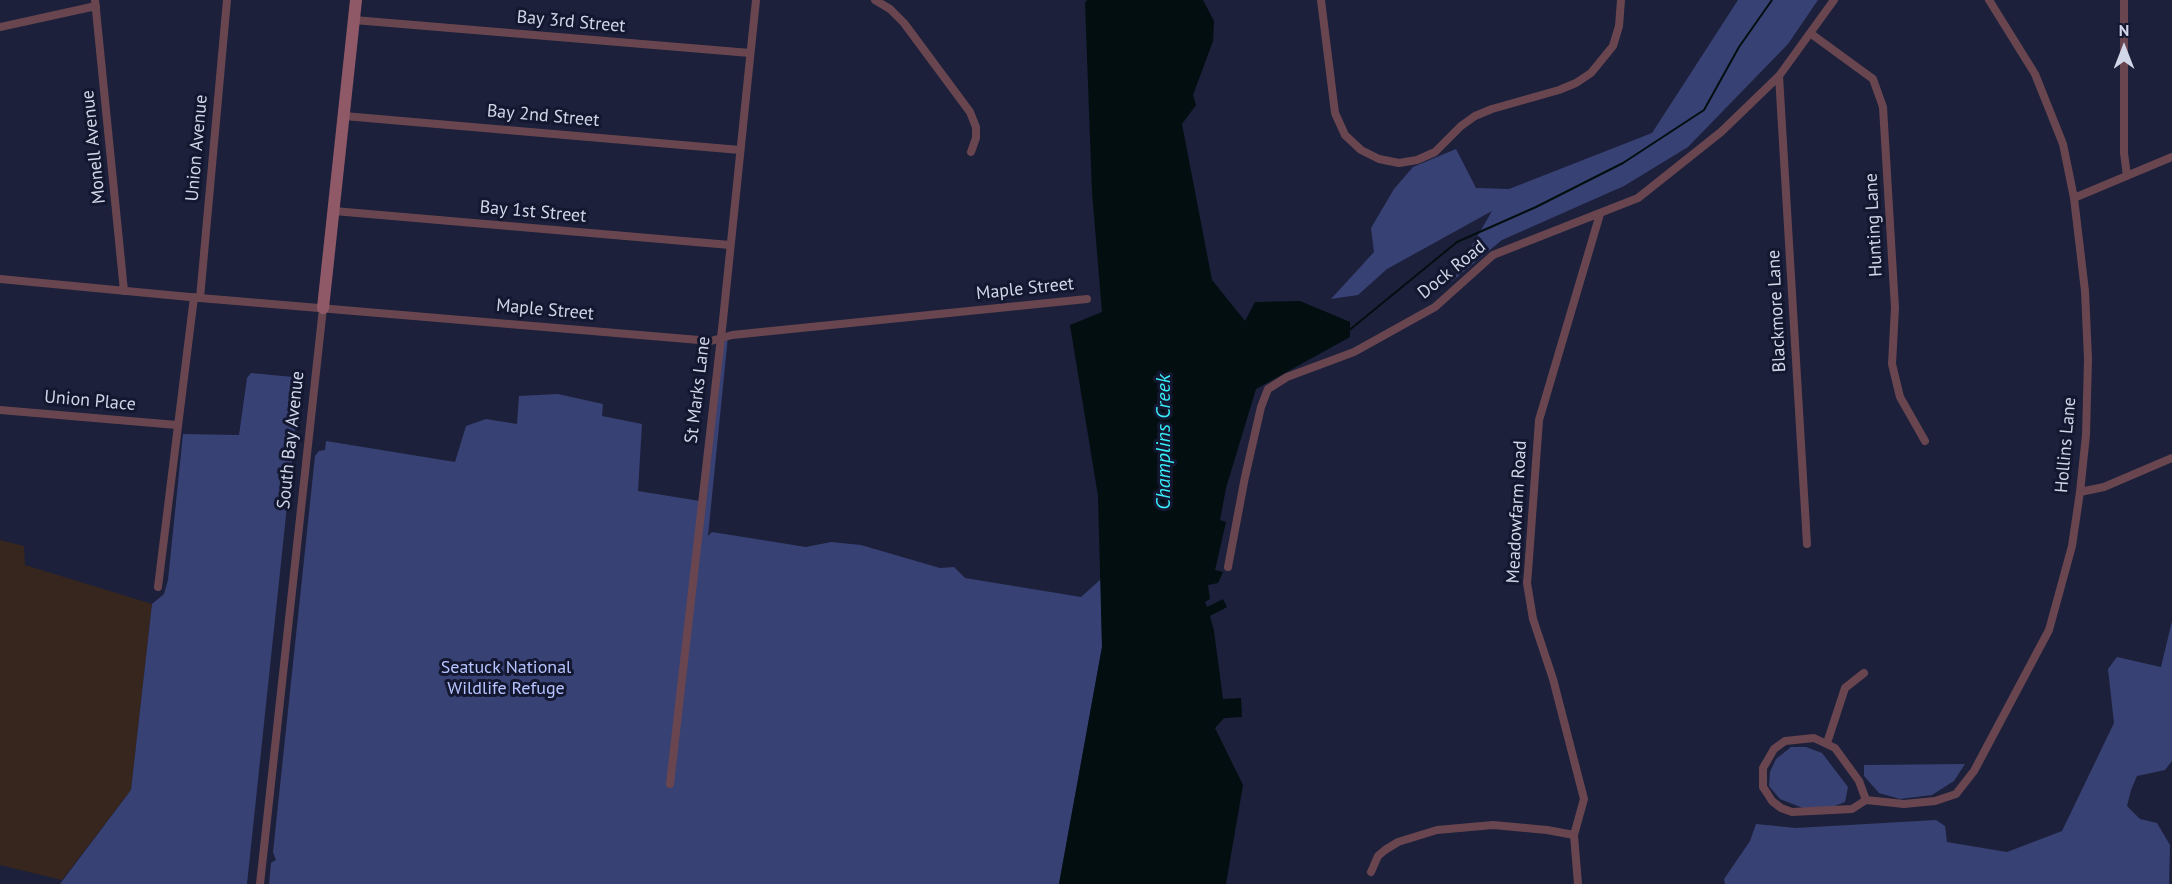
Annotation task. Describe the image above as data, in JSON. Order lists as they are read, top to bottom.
{
  "streets": {
    "street": [
      "Bay 3rd Street",
      "Bay 2nd Street",
      "Monell Avenue",
      "Union Avenue",
      "Bay 1st Street",
      "Hunting Lane",
      "Dock Road",
      "Maple Street",
      "Blackmore Lane",
      "St Marks Lane",
      "Union Place",
      "South Bay Avenue",
      "Hollins Lane",
      "Meadowfarm Road"
    ]
  },
  "crossings": [
    ["Bay 3rd Street", "St Marks Lane"],
    ["Bay 3rd Street", "South Bay Avenue"],
    ["Bay 2nd Street", "St Marks Lane"],
    ["Bay 2nd Street", "South Bay Avenue"],
    ["Monell Avenue", "Maple Street"],
    ["Union Avenue", "Maple Street"],
    ["Union Avenue", "Union Place"],
    ["Bay 1st Street", "St Marks Lane"],
    ["Bay 1st Street", "South Bay Avenue"],
    ["Hunting Lane", "Dock Road"],
    ["Dock Road", "Blackmore Lane"],
    ["Dock Road", "Meadowfarm Road"],
    ["Maple Street", "St Marks Lane"],
    ["Maple Street", "South Bay Avenue"]
  ],
  "water": ["Champlins Creek"],
  "parks": ["Seatuck National Wildlife Refuge"],
  "north": "top"
}
